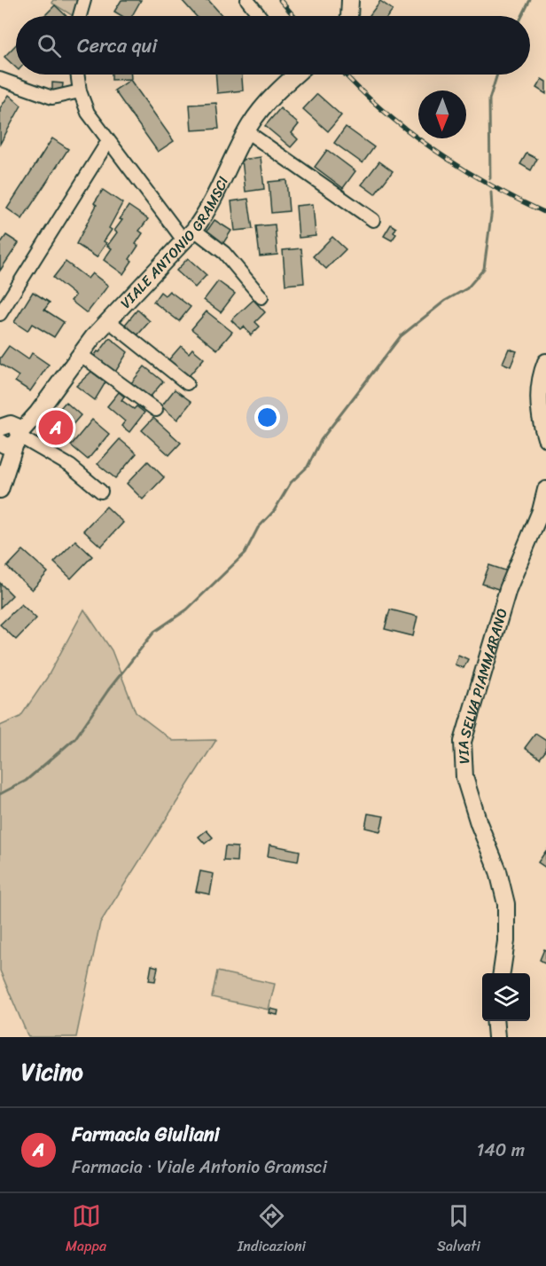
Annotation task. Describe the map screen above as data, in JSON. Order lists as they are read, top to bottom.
{
  "streets": {
    "street": ["VIALE ANTONIO GRAMSCI", "VIA SELVA PIAMMARANO"]
  },
  "north": "bottom",
  "page": {
    "search": "Cerca qui",
    "pins": "A",
    "heading": "Vicino",
    "list": [
      {
        "mark": "A",
        "name": "Farmacia Giuliani",
        "note": "Farmacia · Viale Antonio Gramsci",
        "value": "140 m"
      }
    ],
    "nav": ["Mappa", "Indicazioni", "Salvati"]
  }
}
